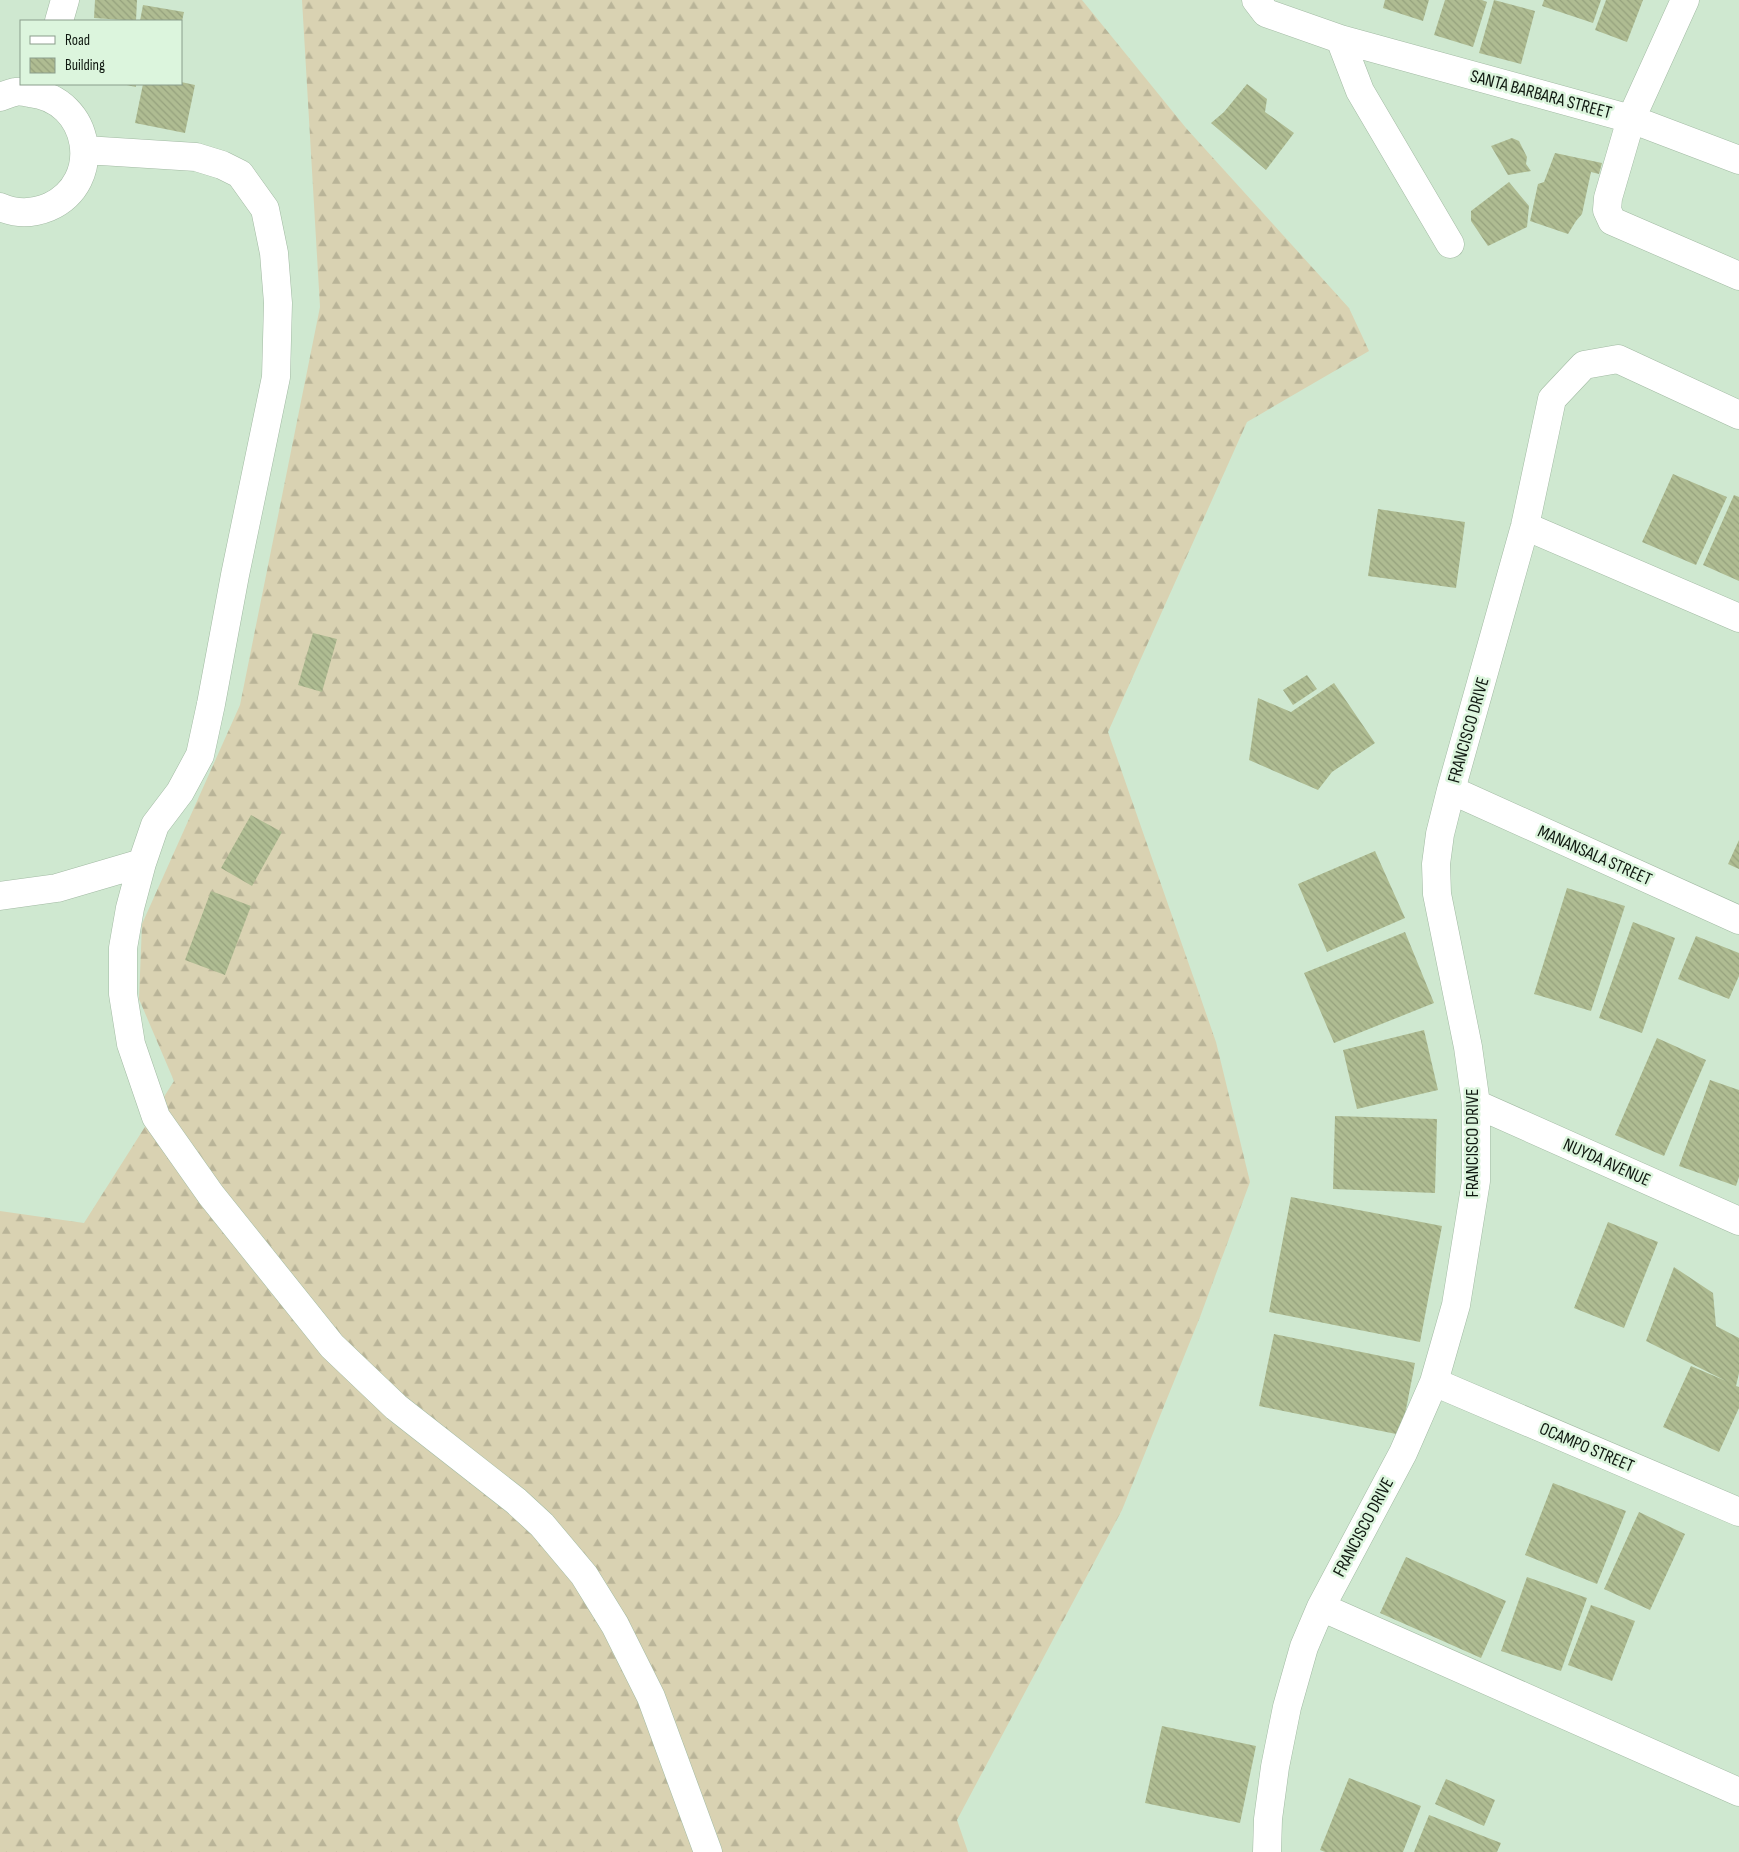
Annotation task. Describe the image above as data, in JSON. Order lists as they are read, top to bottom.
{
  "streets": {
    "street": [
      "SANTA BARBARA STREET",
      "FRANCISCO DRIVE",
      "MANANSALA STREET",
      "NUYDA AVENUE",
      "OCAMPO STREET"
    ]
  },
  "crossings": [
    ["FRANCISCO DRIVE", "MANANSALA STREET"],
    ["FRANCISCO DRIVE", "NUYDA AVENUE"],
    ["FRANCISCO DRIVE", "OCAMPO STREET"]
  ],
  "legend": ["Road", "Building"]
}
